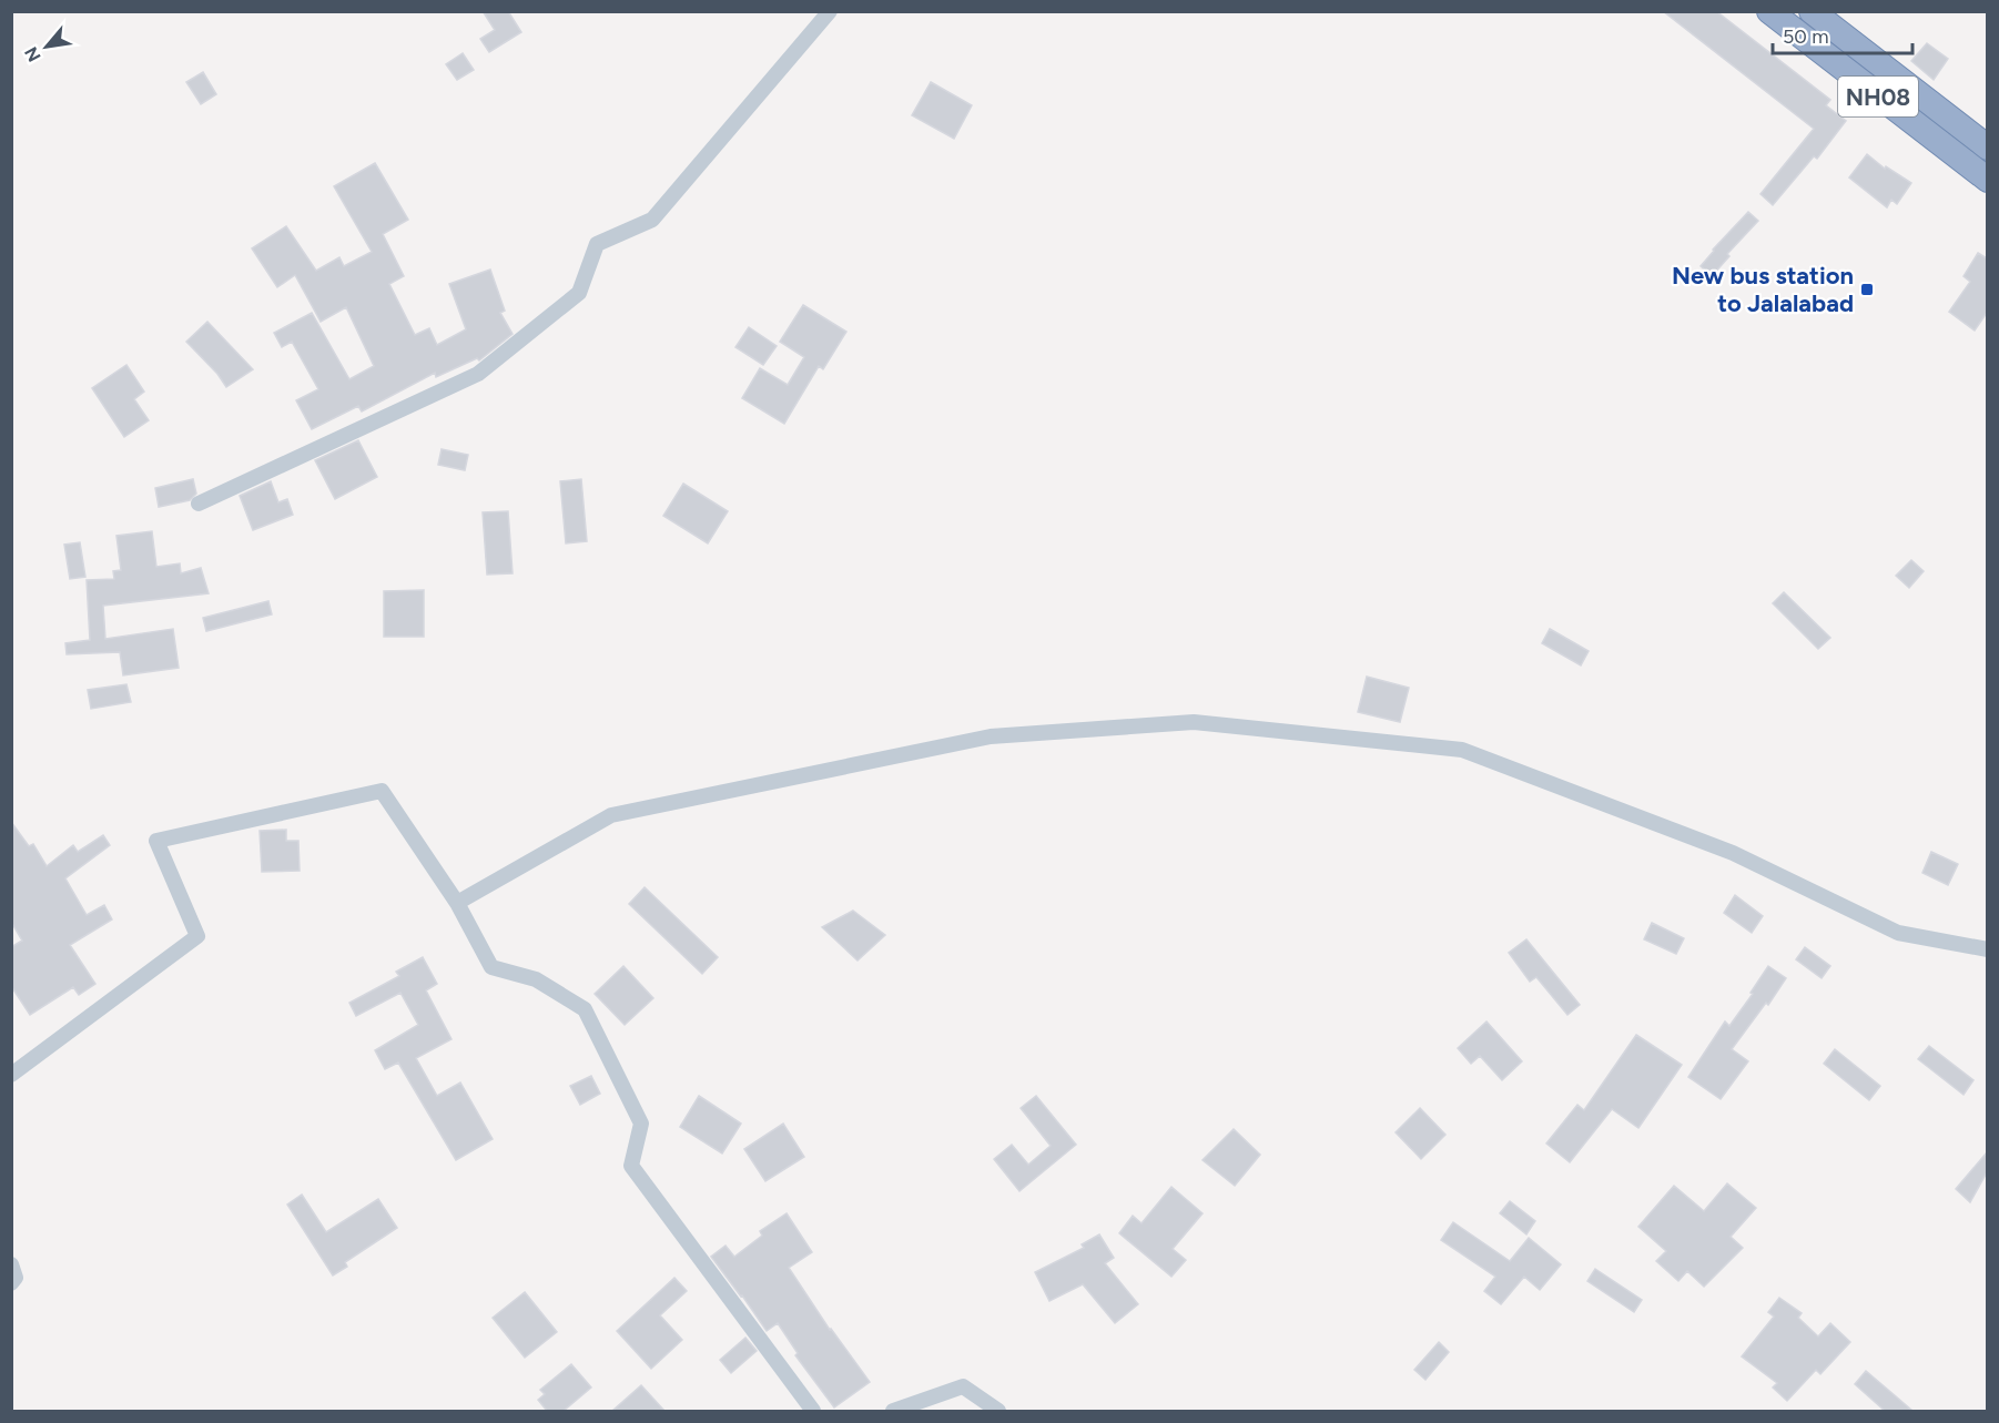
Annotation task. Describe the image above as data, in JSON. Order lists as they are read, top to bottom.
{
  "streets": {
    "highway": ["NH08"]
  },
  "places": {
    "transit": ["New bus station to Jalalabad"]
  },
  "scale_bar": "50 m",
  "north": "bottom left"
}
